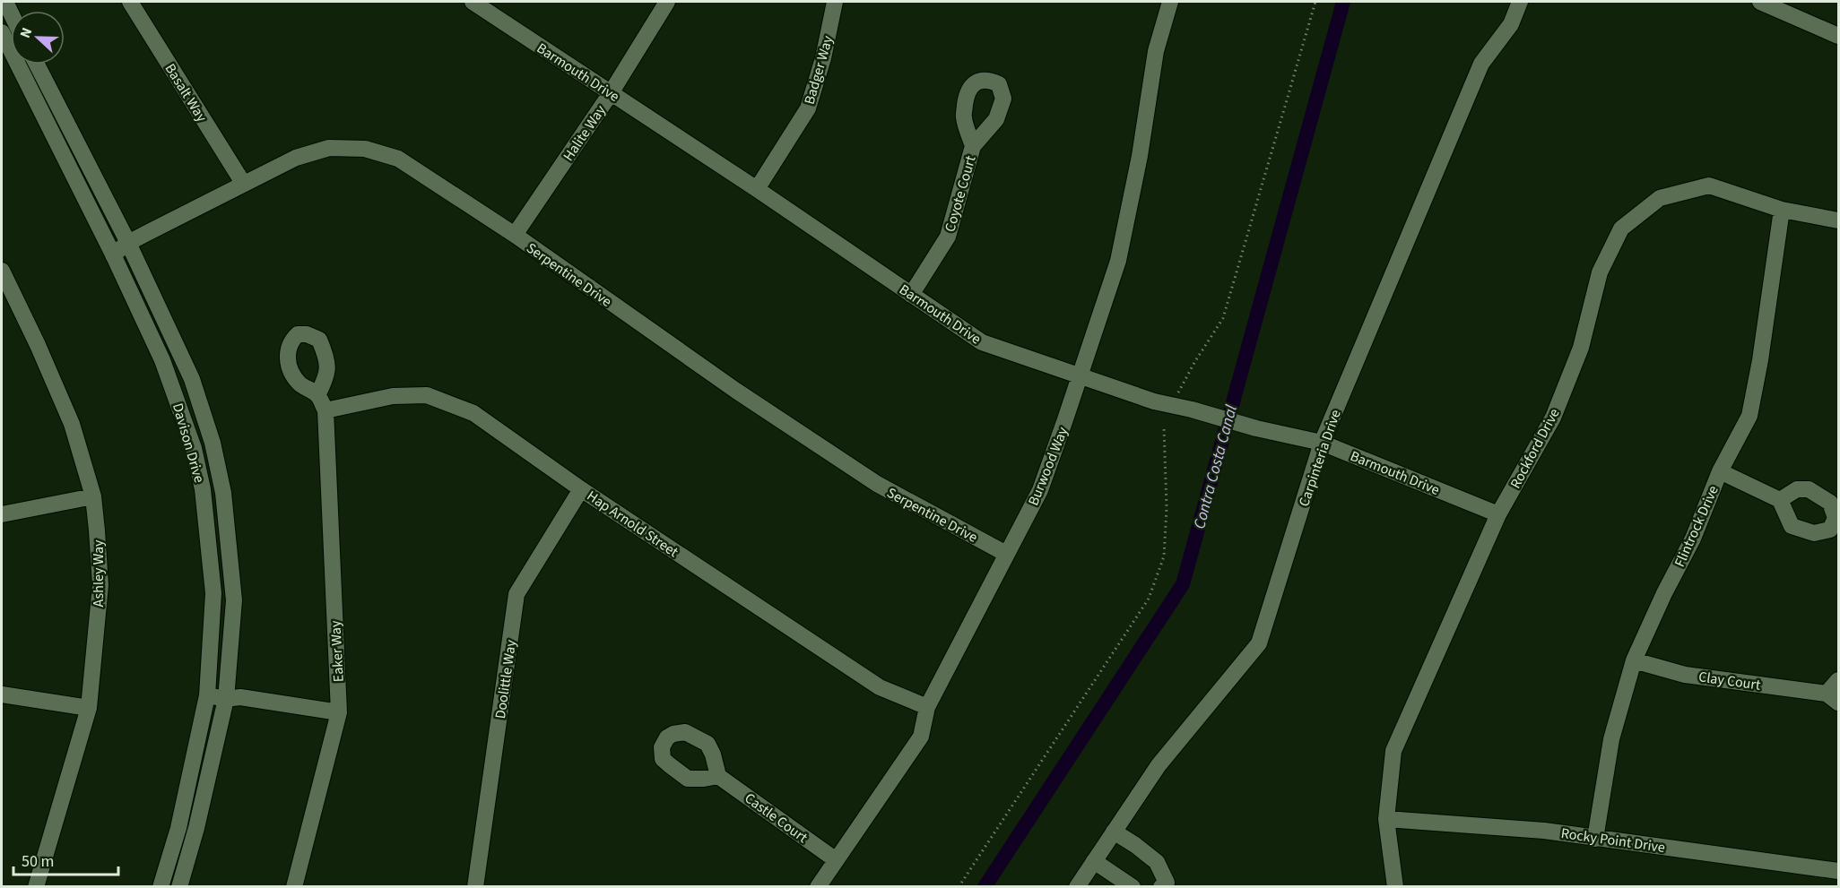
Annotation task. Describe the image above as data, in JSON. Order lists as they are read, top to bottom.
{
  "streets": {
    "street": [
      "Badger Way",
      "Barmouth Drive",
      "Basalt Way",
      "Halite Way",
      "Coyote Court",
      "Serpentine Drive",
      "Davison Drive",
      "Rockford Drive",
      "Carpinteria Drive",
      "Burwood Way",
      "Hap Arnold Street",
      "Flintrock Drive",
      "Ashley Way",
      "Eaker Way",
      "Doolittle Way",
      "Clay Court",
      "Castle Court",
      "Rocky Point Drive"
    ]
  },
  "crossings": [
    ["Badger Way", "Barmouth Drive"],
    ["Barmouth Drive", "Halite Way"],
    ["Barmouth Drive", "Coyote Court"],
    ["Barmouth Drive", "Rockford Drive"],
    ["Barmouth Drive", "Carpinteria Drive"],
    ["Barmouth Drive", "Burwood Way"],
    ["Basalt Way", "Serpentine Drive"],
    ["Halite Way", "Serpentine Drive"],
    ["Serpentine Drive", "Davison Drive"],
    ["Serpentine Drive", "Burwood Way"],
    ["Rockford Drive", "Flintrock Drive"],
    ["Rockford Drive", "Rocky Point Drive"],
    ["Burwood Way", "Hap Arnold Street"],
    ["Burwood Way", "Castle Court"],
    ["Hap Arnold Street", "Eaker Way"],
    ["Hap Arnold Street", "Doolittle Way"],
    ["Flintrock Drive", "Clay Court"],
    ["Flintrock Drive", "Rocky Point Drive"]
  ],
  "water": ["Contra Costa Canal"],
  "scale_bar": "50 m",
  "north": "left"
}
